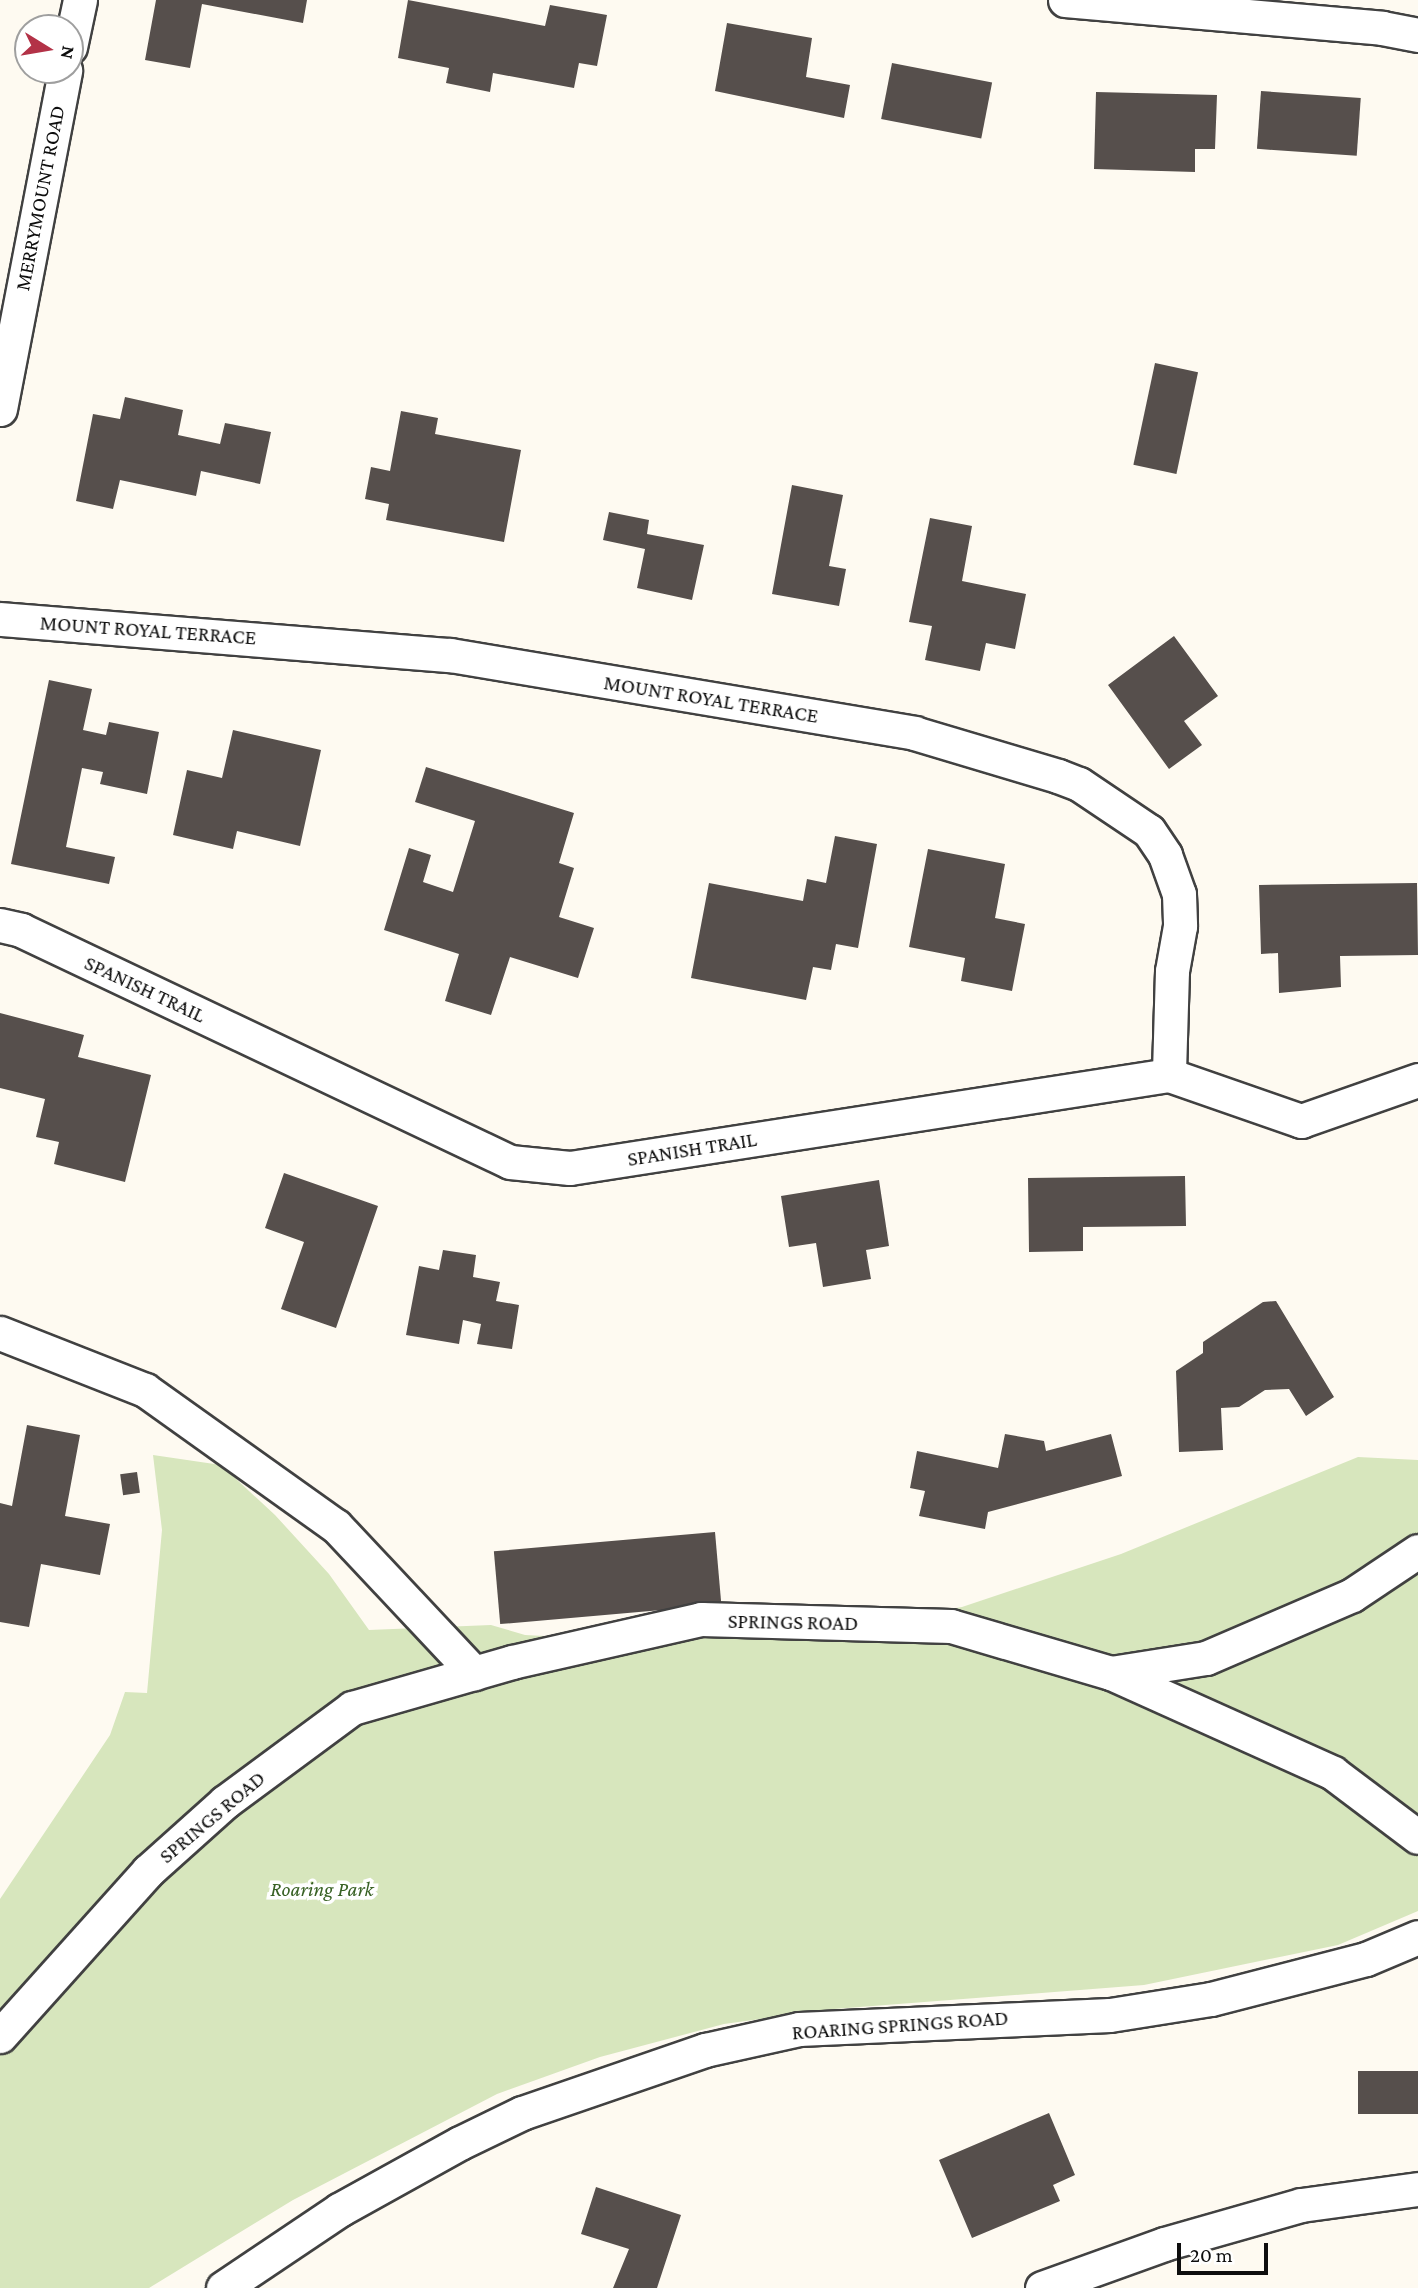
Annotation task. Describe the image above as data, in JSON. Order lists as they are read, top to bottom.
{
  "streets": {
    "street": [
      "MERRYMOUNT ROAD",
      "MOUNT ROYAL TERRACE",
      "SPANISH TRAIL",
      "SPRINGS ROAD",
      "ROARING SPRINGS ROAD"
    ]
  },
  "crossings": [
    ["MOUNT ROYAL TERRACE", "SPANISH TRAIL"]
  ],
  "parks": ["Roaring Park"],
  "scale_bar": "20 m",
  "north": "right"
}
